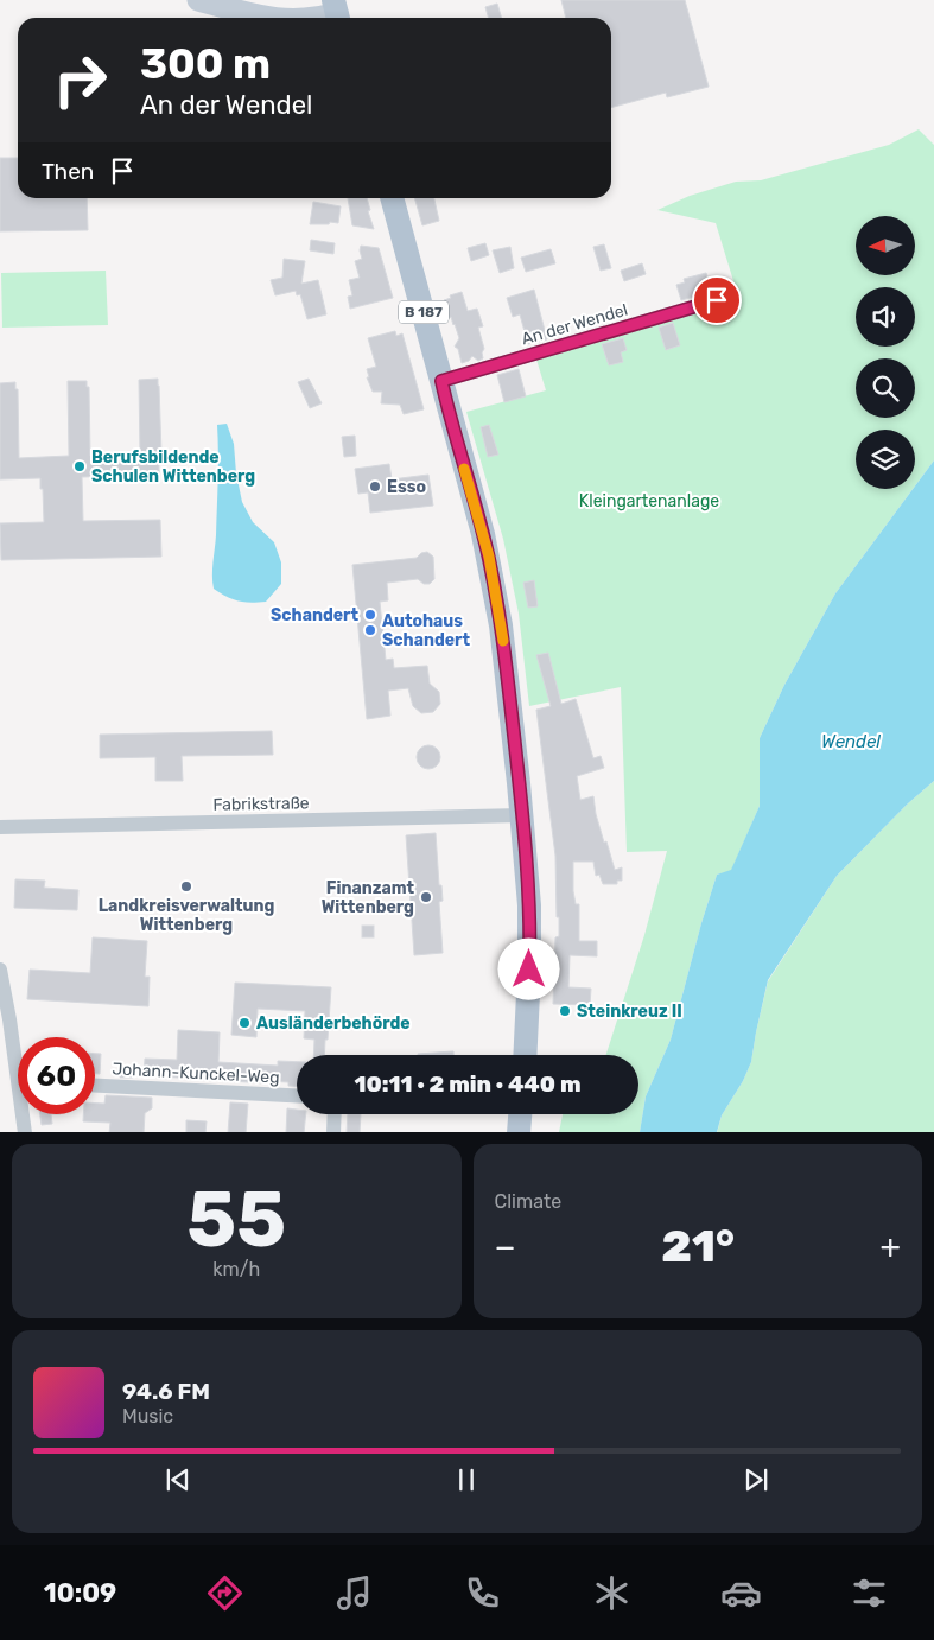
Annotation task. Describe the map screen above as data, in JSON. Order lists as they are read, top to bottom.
{
  "streets": {
    "main road": ["B 187"],
    "street": ["An der Wendel", "Fabrikstraße", "Johann-Kunckel-Weg"]
  },
  "crossings": [
    ["B 187", "An der Wendel"],
    ["B 187", "Fabrikstraße"]
  ],
  "water": ["Wendel"],
  "parks": ["Kleingartenanlage"],
  "places": [
    "Berufsbildende Schulen Wittenberg",
    "Esso",
    "Schandert",
    "Autohaus Schandert",
    "Landkreisverwaltung Wittenberg",
    "Finanzamt Wittenberg",
    "Steinkreuz II",
    "Ausländerbehörde"
  ],
  "north": "left",
  "page": {
    "turn": ["300 m", "An der Wendel"],
    "then": "Then",
    "limit": "60",
    "trip": "10:11 · 2 min · 440 m",
    "tile": [
      ["55", "km/h"],
      "Climate"
    ],
    "heat": ["−", "21°", "+"],
    "song": ["94.6 FM", "Music"],
    "tabs": "10:09"
  }
}
